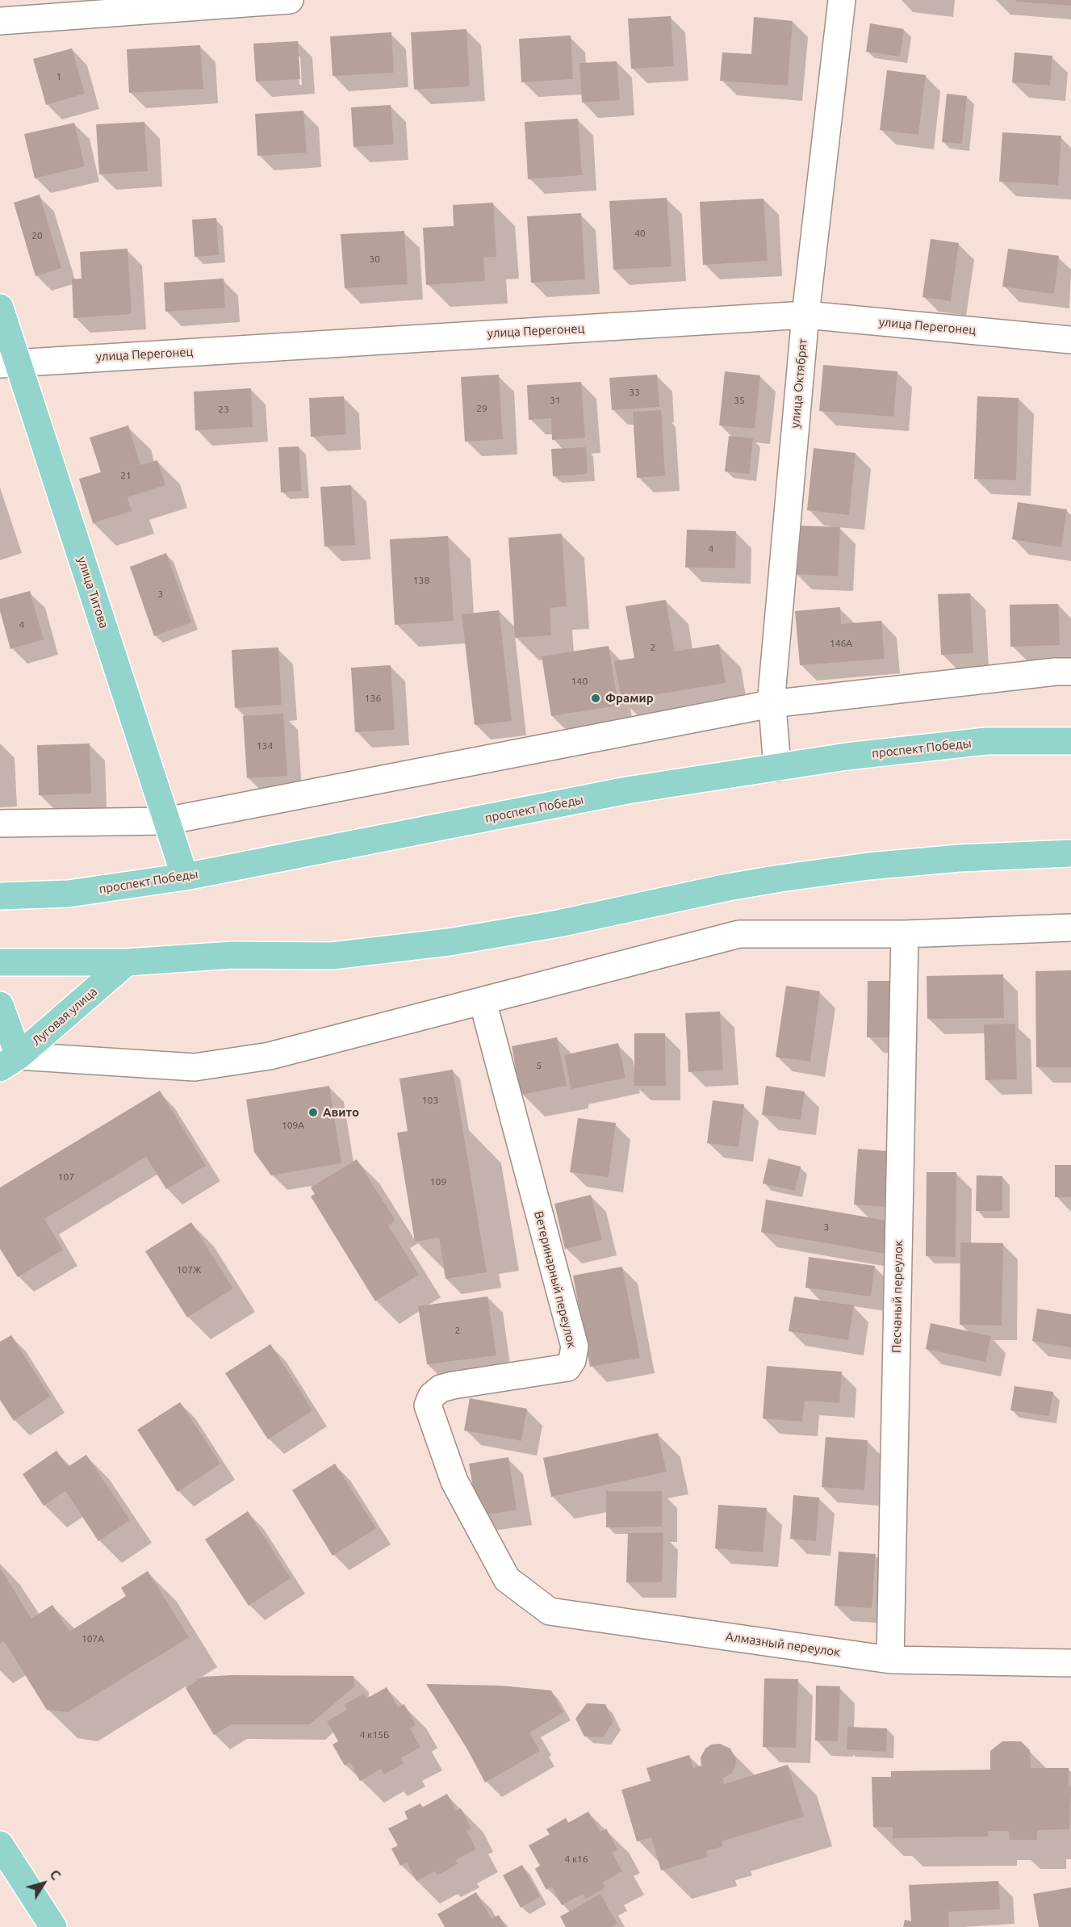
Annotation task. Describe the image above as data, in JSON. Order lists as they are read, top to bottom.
{
  "streets": {
    "main road": ["улица Титова", "проспект Победы", "Луговая улица"],
    "street": [
      "улица Перегонец",
      "улица Октябрят",
      "Ветеринарный переулок",
      "Песчаный переулок",
      "Алмазный переулок"
    ]
  },
  "crossings": [
    ["улица Перегонец", "улица Октябрят"],
    ["улица Перегонец", "улица Титова"],
    ["улица Октябрят", "проспект Победы"],
    ["улица Титова", "проспект Победы"],
    ["Ветеринарный переулок", "Алмазный переулок"],
    ["Песчаный переулок", "Алмазный переулок"]
  ],
  "places": ["Фрамир", "Авито"],
  "house_numbers": [
    "1",
    "40",
    "20",
    "30",
    "33",
    "31",
    "35",
    "29",
    "23",
    "21",
    "4",
    "138",
    "3",
    "4",
    "146А",
    "2",
    "140",
    "136",
    "134",
    "5",
    "103",
    "109А",
    "107",
    "109",
    "3",
    "107Ж",
    "2",
    "107А",
    "4 к15Б",
    "4 к16"
  ],
  "north": "top right"
}
